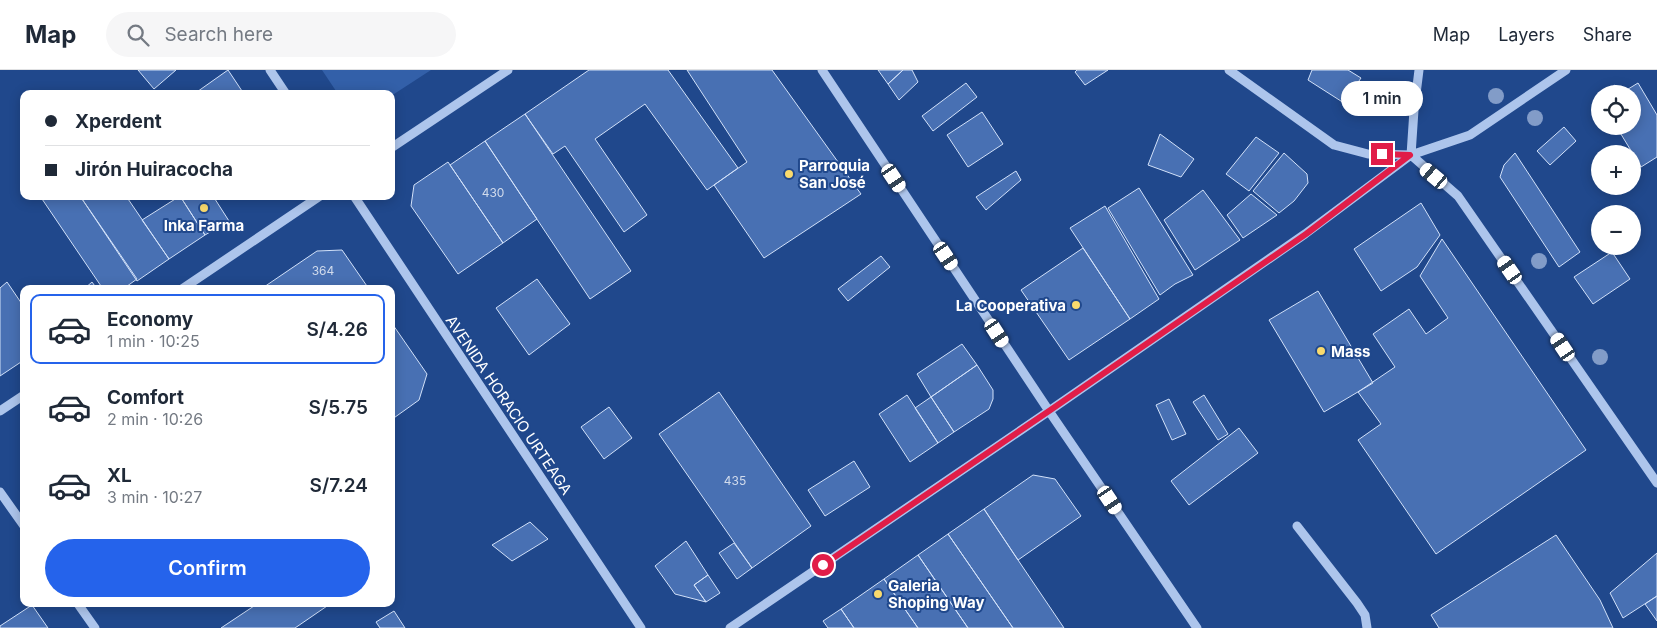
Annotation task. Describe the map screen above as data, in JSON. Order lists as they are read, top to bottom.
{
  "streets": {
    "street": ["AVENIDA HORACIO URTEAGA"]
  },
  "places": [
    "Parroquia San José",
    "Inka Farma",
    "La Cooperativa",
    "Mass",
    "Galeria Shoping Way"
  ],
  "house_numbers": ["430", "364", "435"],
  "page": {
    "header": "Map",
    "search": "Search here",
    "nav": ["Map", "Layers", "Share"],
    "bubble": "1 min",
    "map_buttons": ["+", "−"],
    "banner": ["Xperdent", "Jirón Huiracocha"],
    "list": [
      {
        "name": "Economy",
        "note": "1 min · 10:25",
        "value": "S/4.26"
      },
      {
        "name": "Comfort",
        "note": "2 min · 10:26",
        "value": "S/5.75"
      },
      {
        "name": "XL",
        "note": "3 min · 10:27",
        "value": "S/7.24"
      }
    ],
    "buttons": "Confirm"
  }
}
